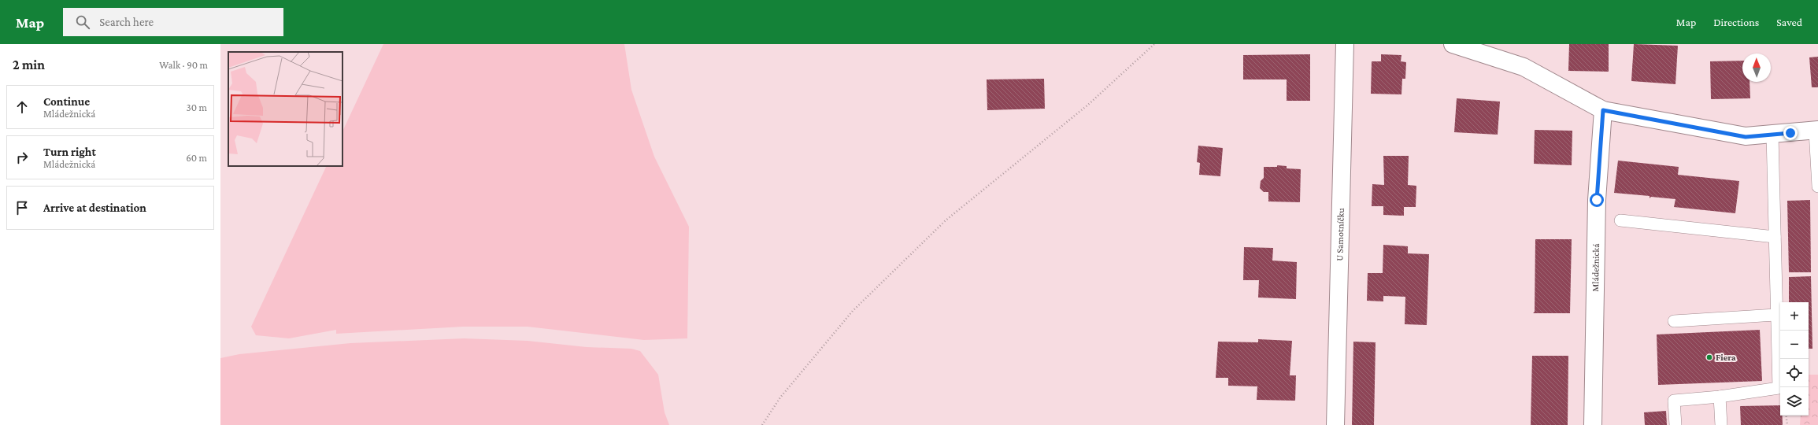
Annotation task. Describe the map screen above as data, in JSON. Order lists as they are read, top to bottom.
{
  "streets": {
    "street": ["U Samotníčku", "Mládežnická"]
  },
  "places": ["Fiera"],
  "north": "top",
  "page": {
    "header": "Map",
    "search": "Search here",
    "nav": ["Map", "Directions", "Saved"],
    "heading": ["2 min", "Walk · 90 m"],
    "list": [
      ["Continue", "Mládežnická", "30 m"],
      ["Turn right", "Mládežnická", "60 m"],
      "Arrive at destination"
    ],
    "map_buttons": ["+", "−"]
  }
}
